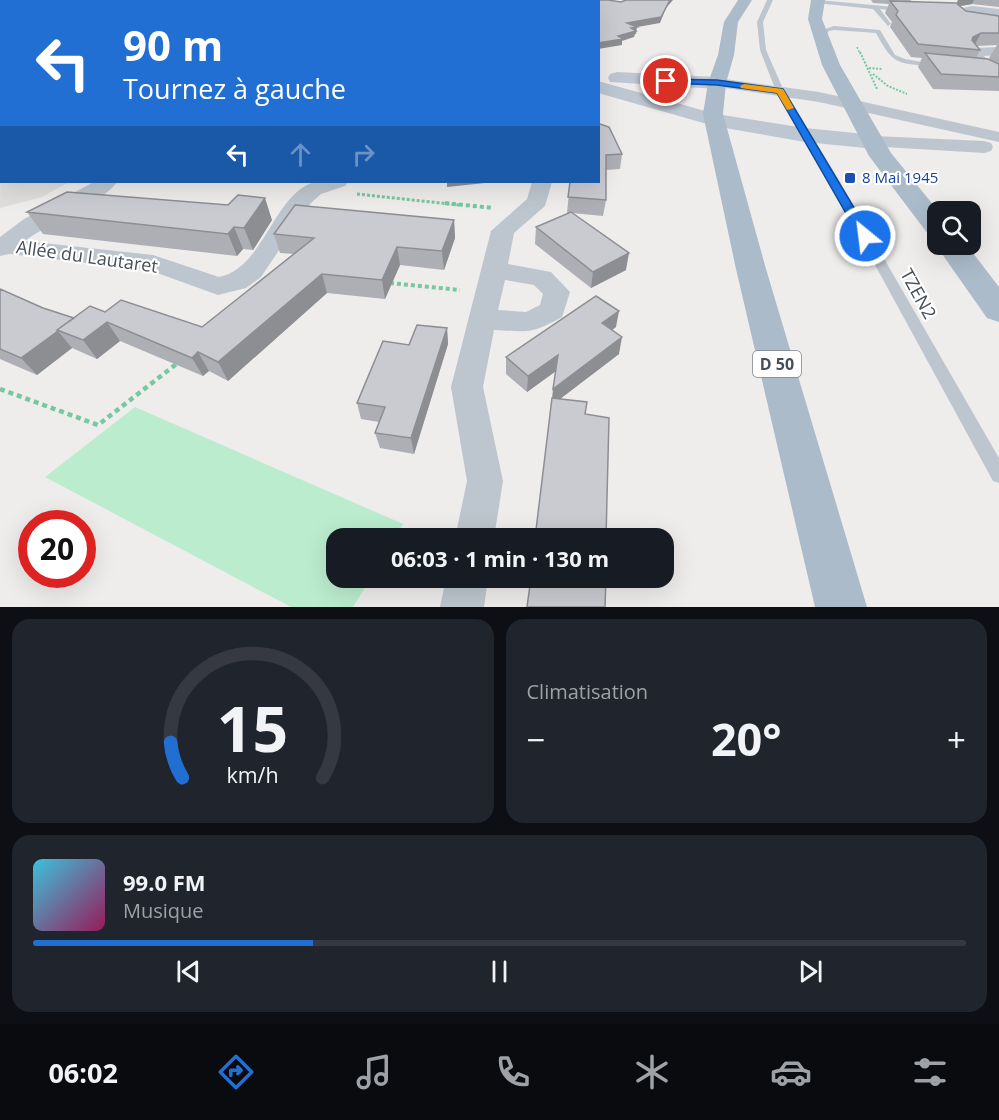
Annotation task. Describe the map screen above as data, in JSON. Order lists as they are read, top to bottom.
{
  "streets": {
    "main road": ["D 50"],
    "street": ["Allée du Lautaret"],
    "lane": ["TZEN2"]
  },
  "places": {
    "transit": ["8 Mai 1945"]
  },
  "page": {
    "turn": ["90 m", "Tournez à gauche"],
    "limit": "20",
    "trip": "06:03 · 1 min · 130 m",
    "tile": "Climatisation",
    "heat": ["−", "20°", "+"],
    "song": ["99.0 FM", "Musique"],
    "tabs": "06:02",
    "gauge": ["15", "km/h"]
  }
}
